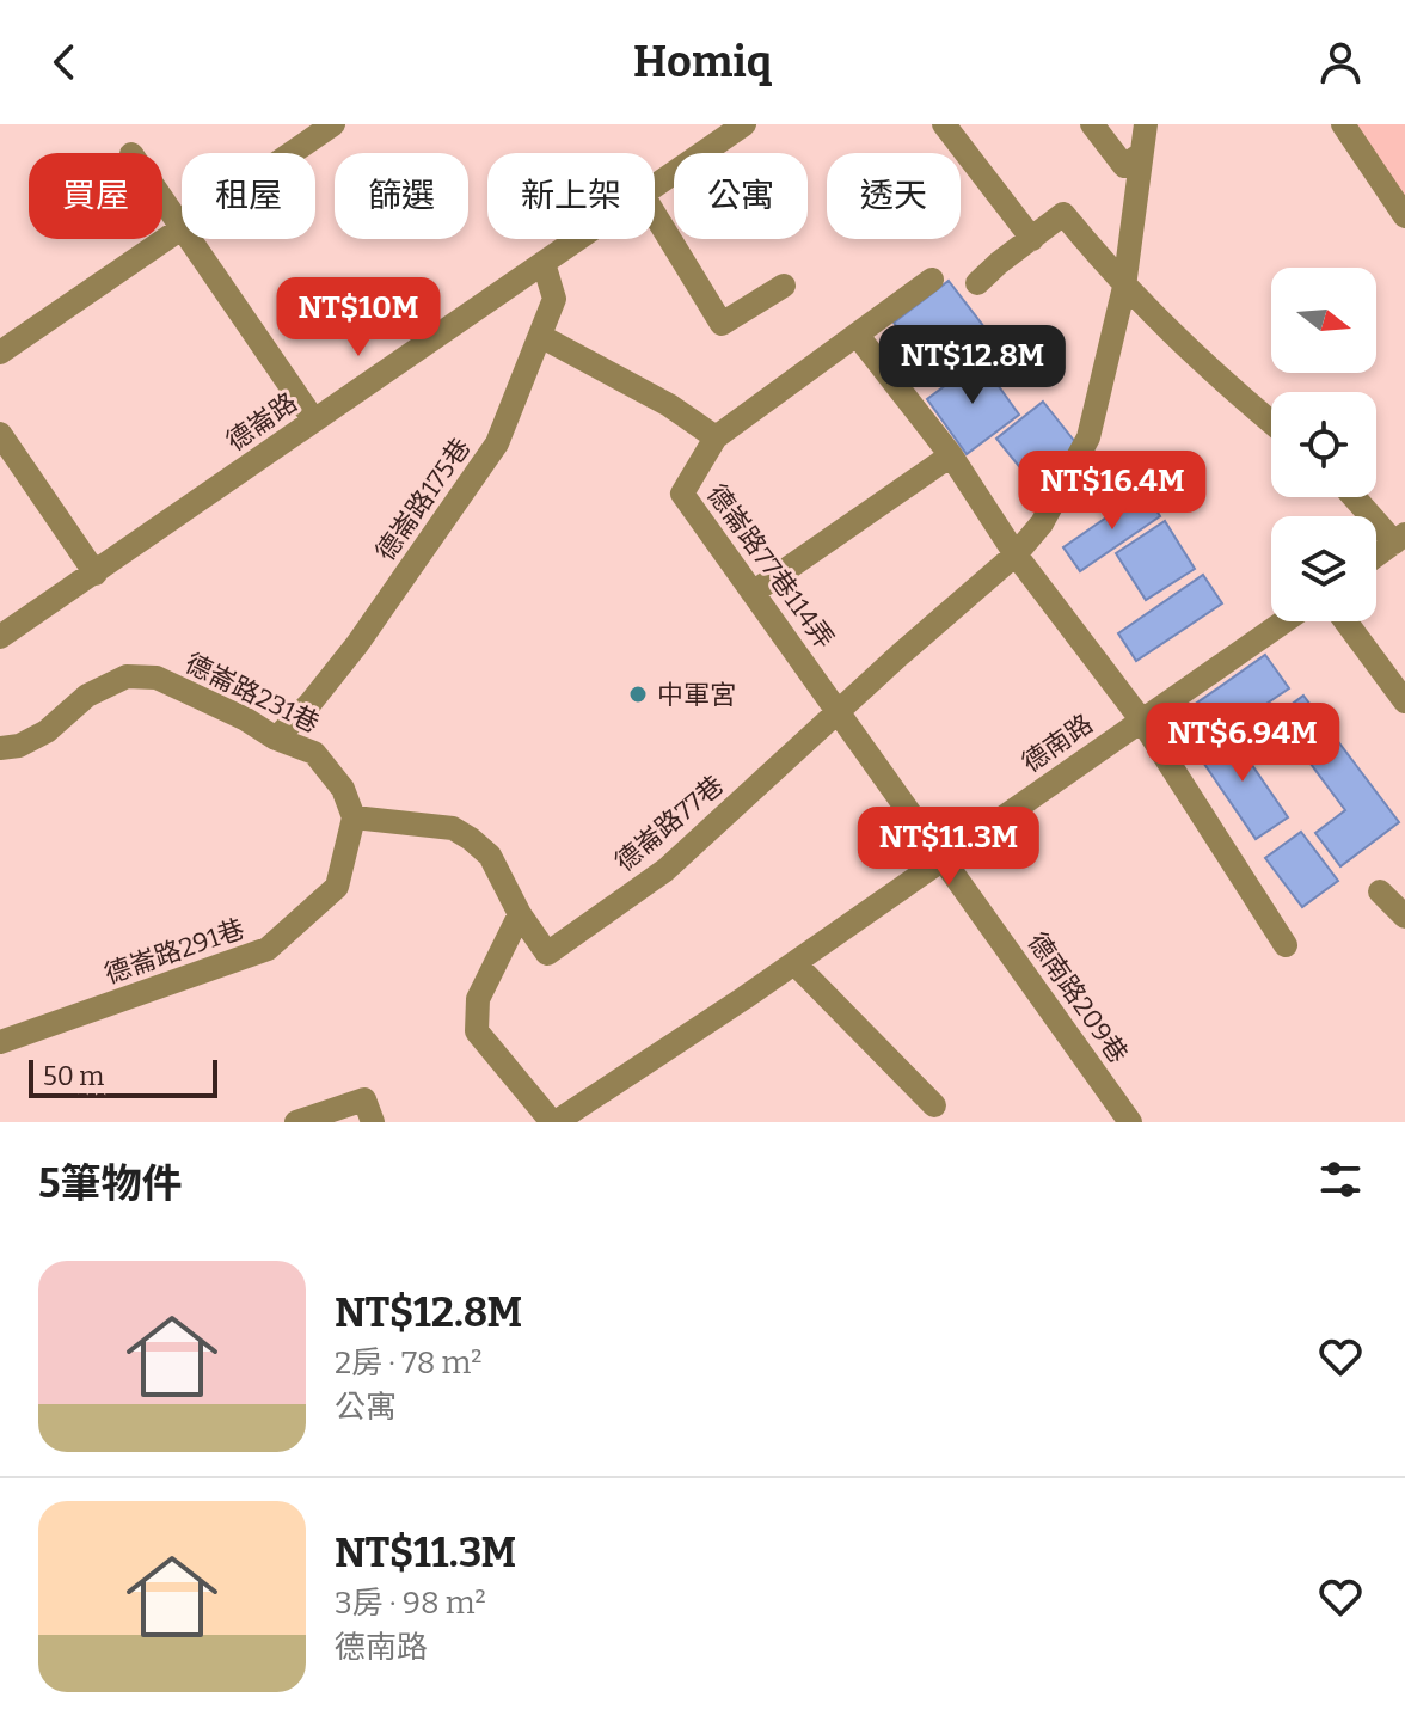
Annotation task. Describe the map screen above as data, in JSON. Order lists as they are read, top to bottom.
{
  "streets": {
    "street": [
      "德崙路",
      "德崙路175巷",
      "德崙路77巷114弄",
      "德崙路231巷",
      "德南路",
      "德崙路77巷",
      "德崙路291巷",
      "德南路209巷"
    ]
  },
  "crossings": [
    ["德崙路", "德崙路175巷"],
    ["德崙路175巷", "德崙路231巷"],
    ["德崙路77巷114弄", "德南路"],
    ["德崙路77巷114弄", "德崙路77巷"],
    ["德崙路77巷114弄", "德南路209巷"],
    ["德崙路231巷", "德崙路77巷"],
    ["德崙路231巷", "德崙路291巷"],
    ["德南路", "德南路209巷"],
    ["德崙路77巷", "德崙路291巷"]
  ],
  "places": ["中軍宮"],
  "scale_bar": "50 m",
  "north": "right",
  "page": {
    "header": "Homiq",
    "chip": [
      "買屋",
      "租屋",
      "篩選",
      "新上架",
      "公寓",
      "透天"
    ],
    "price": [
      "NT$10M",
      "NT$12.8M",
      "NT$16.4M",
      "NT$6.94M",
      "NT$11.3M"
    ],
    "scale": "50 m",
    "heading": "5筆物件",
    "list": [
      {
        "name": "NT$12.8M",
        "note": "2房 · 78 m² · 公寓"
      },
      {
        "name": "NT$11.3M",
        "note": "3房 · 98 m² · 德南路"
      }
    ]
  }
}
